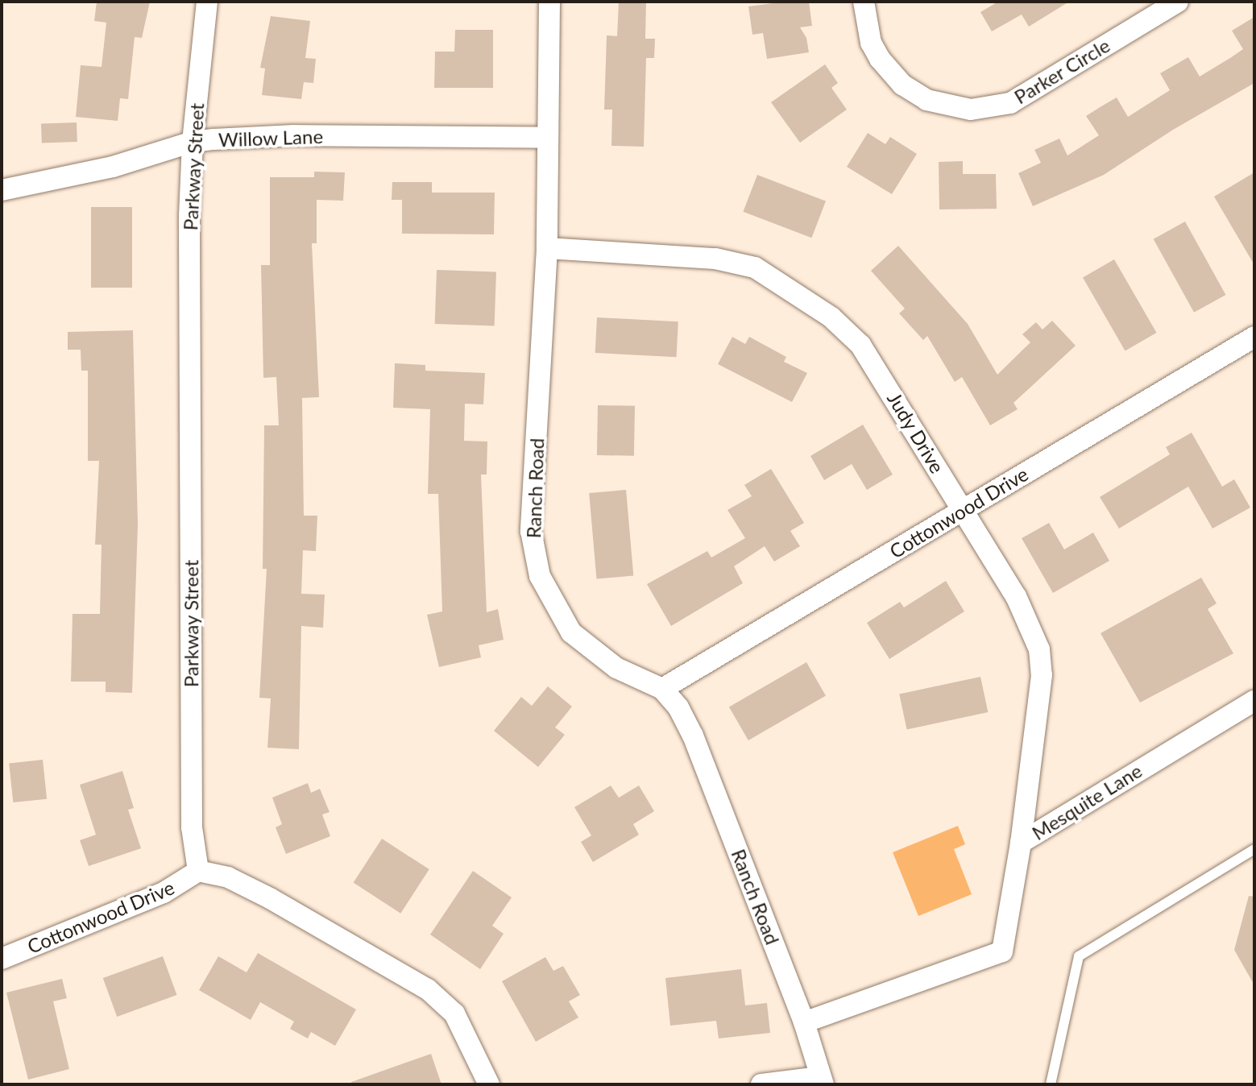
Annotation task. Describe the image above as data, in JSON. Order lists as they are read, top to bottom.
{
  "streets": {
    "street": [
      "Parker Circle",
      "Willow Lane",
      "Parkway Street",
      "Judy Drive",
      "Ranch Road",
      "Cottonwood Drive",
      "Mesquite Lane"
    ]
  },
  "crossings": [
    ["Willow Lane", "Parkway Street"],
    ["Willow Lane", "Ranch Road"],
    ["Parkway Street", "Cottonwood Drive"],
    ["Judy Drive", "Ranch Road"],
    ["Judy Drive", "Cottonwood Drive"],
    ["Judy Drive", "Mesquite Lane"],
    ["Ranch Road", "Cottonwood Drive"],
    ["Ranch Road", "Mesquite Lane"]
  ]
}
